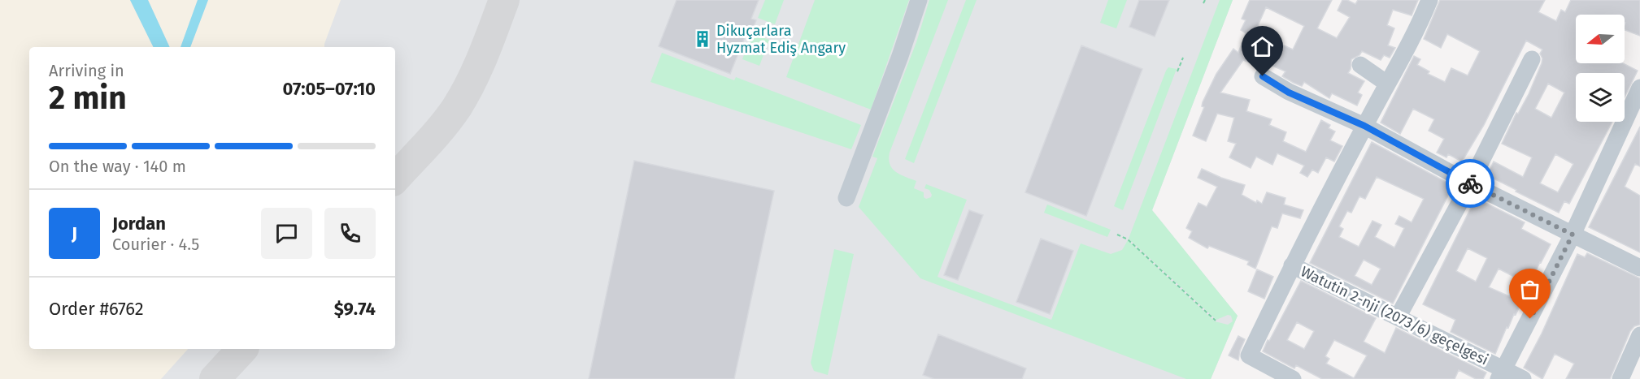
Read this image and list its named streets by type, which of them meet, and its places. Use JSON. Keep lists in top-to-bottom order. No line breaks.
{"streets":{"street":["Watutin 2-nji (2073/6) geçelgesi"]},"places":{"building":["Dikuçarlara Hyzmat Ediş Angary"]},"north":"left","page":{"heading":["2 min","Arriving in","07:05–07:10"],"panel":["Jordan","Courier · 4.5","Order #6762","$9.74"],"bar":"On the way · 140 m","round":"J"}}
